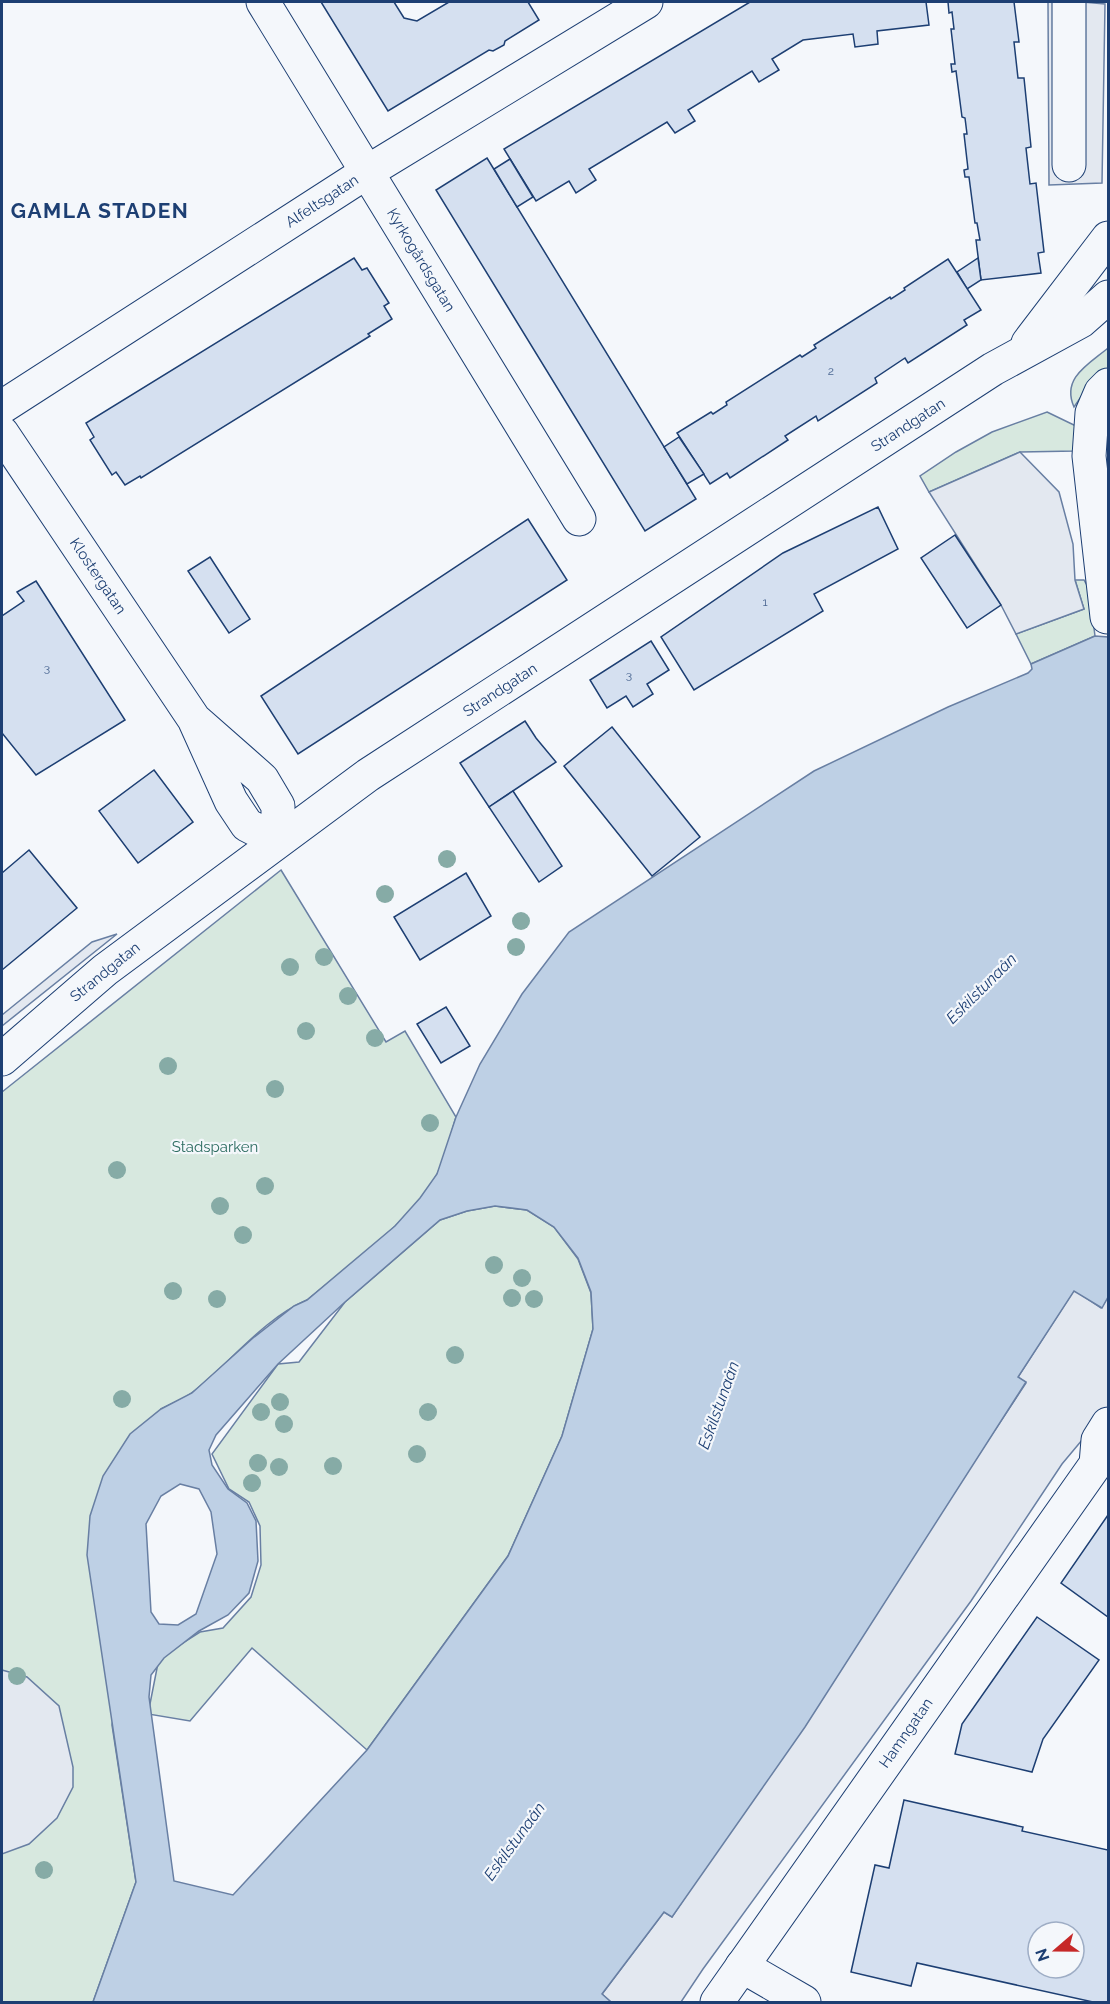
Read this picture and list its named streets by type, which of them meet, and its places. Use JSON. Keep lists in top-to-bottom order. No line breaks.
{"streets":{"street":["Alfeltsgatan","Kyrkogårdsgatan","Strandgatan","Klostergatan","Hamngatan"]},"crossings":[["Alfeltsgatan","Kyrkogårdsgatan"],["Strandgatan","Klostergatan"]],"districts":["GAMLA STADEN"],"water":["Eskilstunaån"],"parks":["Stadsparken"],"house_numbers":["2","1","3","3"],"north":"left"}
